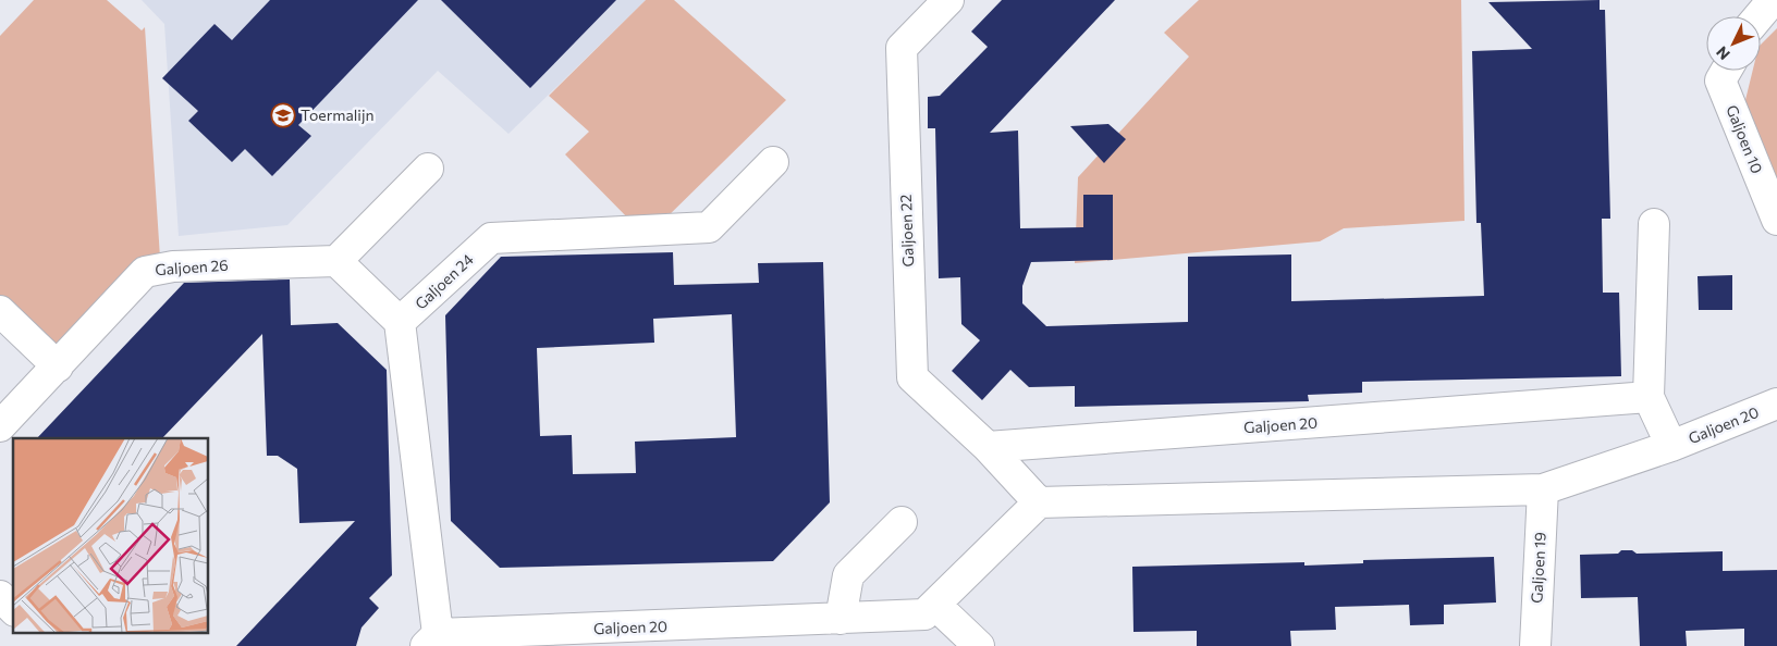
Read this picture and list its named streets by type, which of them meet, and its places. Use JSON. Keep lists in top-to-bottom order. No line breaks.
{"streets":{"street":["Galjoen 10","Galjoen 22","Galjoen 26","Galjoen 24","Galjoen 20","Galjoen 19"]},"crossings":[["Galjoen 22","Galjoen 20"],["Galjoen 20","Galjoen 19"]],"places":{"school or university":["Toermalijn"]},"north":"bottom left"}
